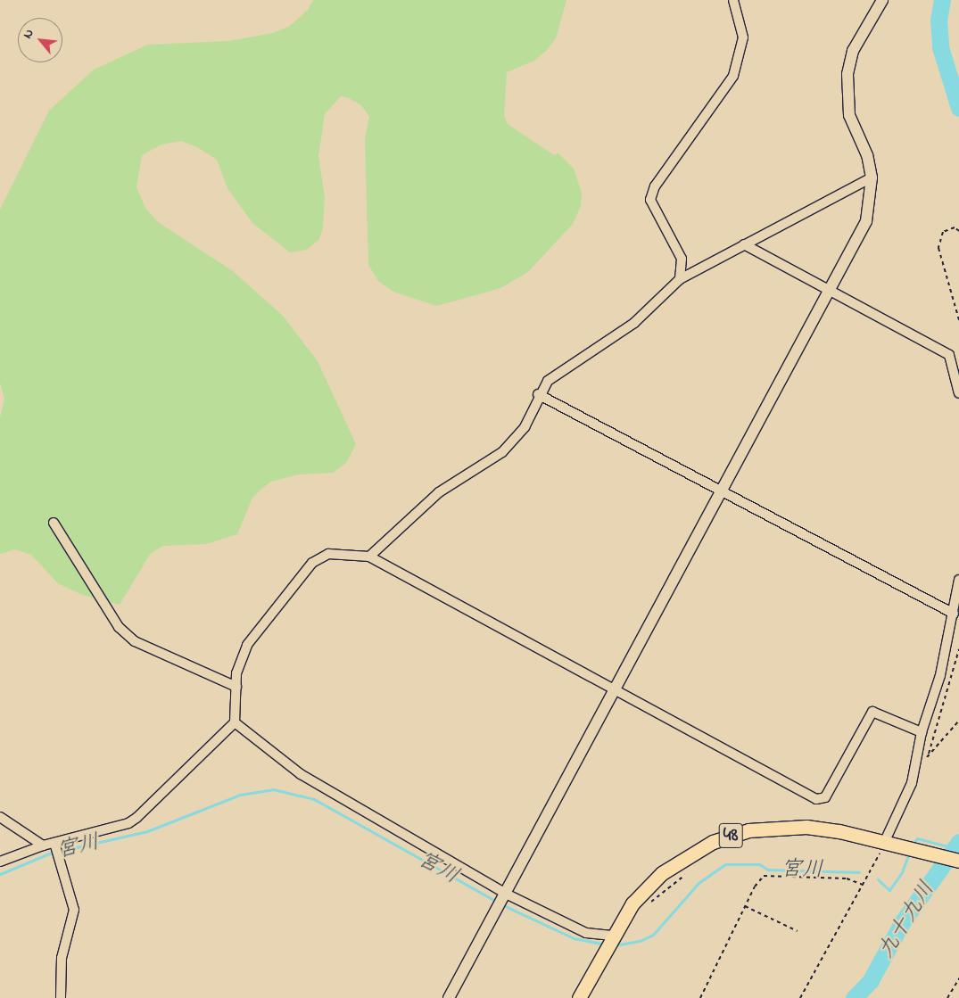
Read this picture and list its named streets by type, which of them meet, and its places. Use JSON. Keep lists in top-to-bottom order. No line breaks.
{"streets":{"main road":["48"]},"water":["宮川","九十九川"],"north":"top left"}
